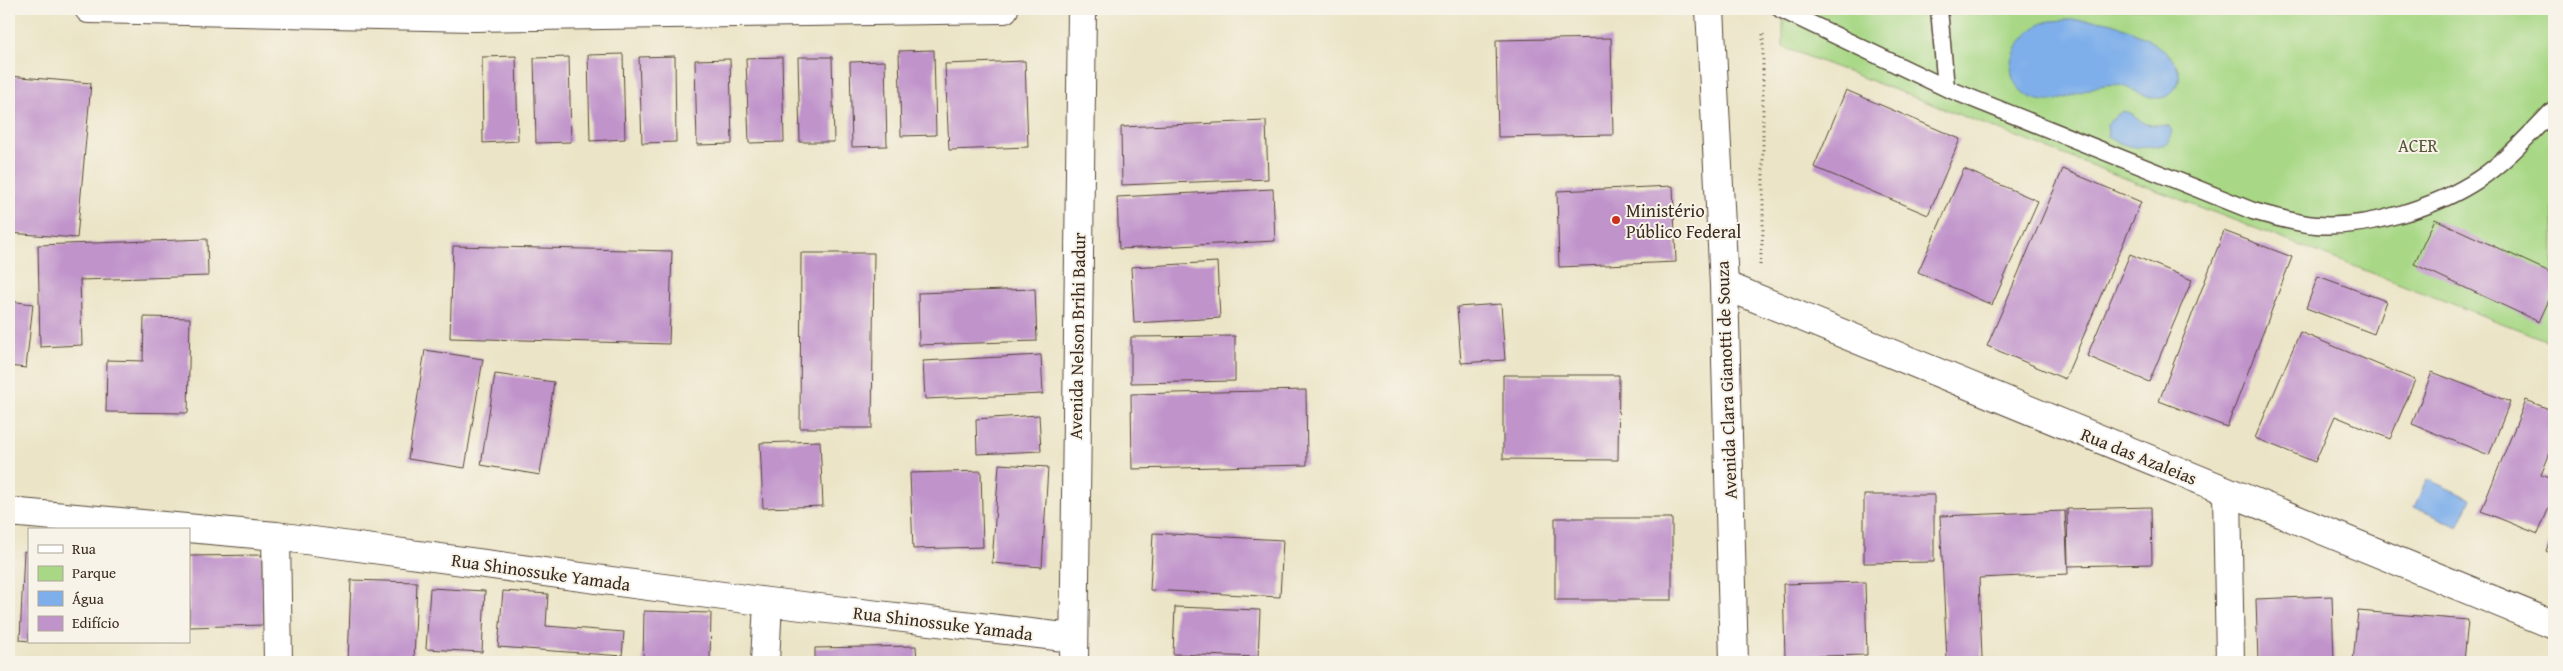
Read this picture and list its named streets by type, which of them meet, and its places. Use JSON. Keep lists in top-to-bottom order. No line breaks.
{"streets":{"street":["Avenida Nelson Brihi Badur","Avenida Clara Gianotti de Souza","Rua das Azaleias","Rua Shinossuke Yamada"]},"crossings":[["Avenida Nelson Brihi Badur","Rua Shinossuke Yamada"],["Avenida Clara Gianotti de Souza","Rua das Azaleias"]],"parks":["ACER"],"places":["Ministério Público Federal"],"legend":["Rua","Parque","Água","Edifício"]}
